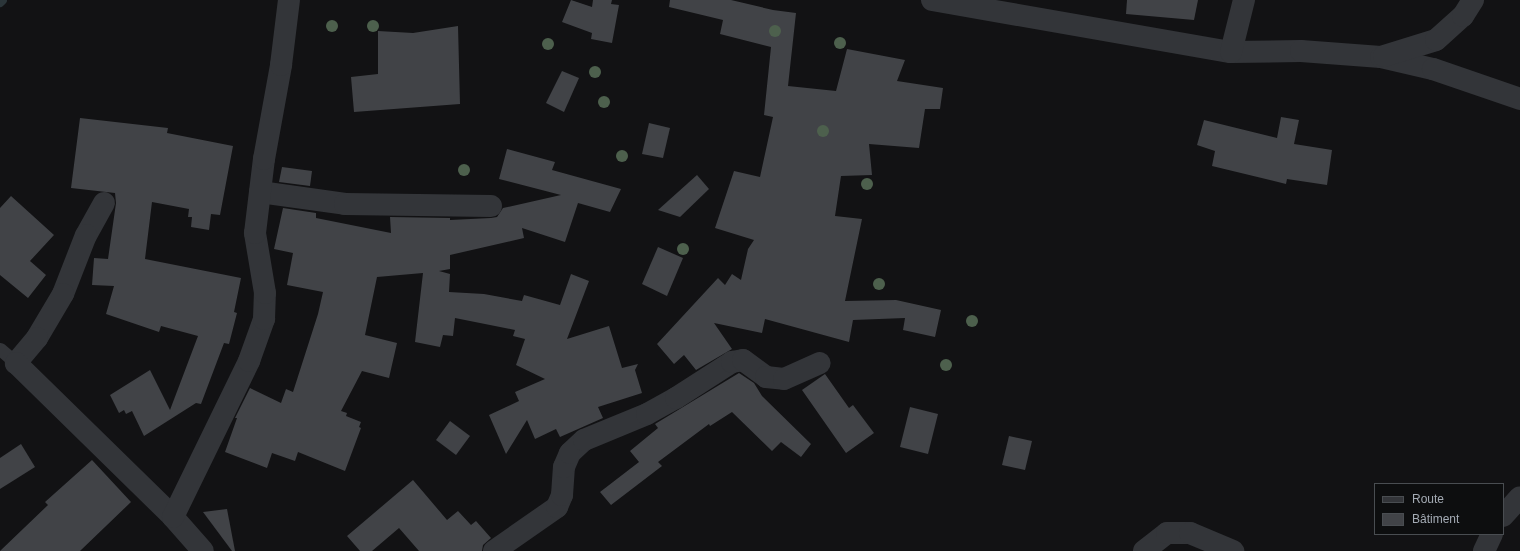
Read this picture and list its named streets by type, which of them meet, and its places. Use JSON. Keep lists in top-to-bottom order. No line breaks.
{"legend":["Route","Bâtiment"]}
